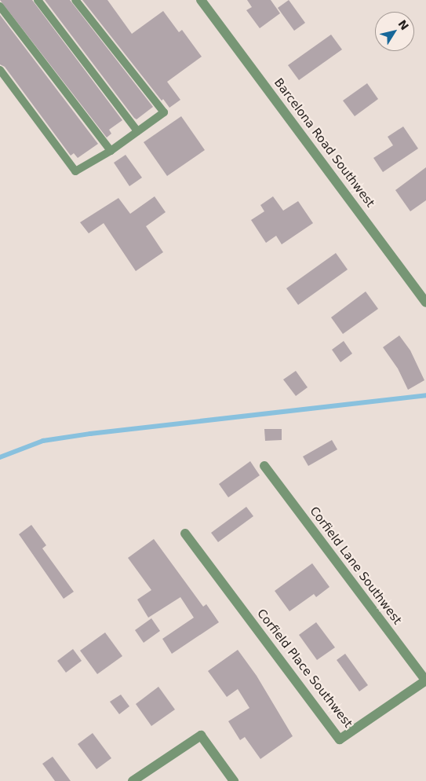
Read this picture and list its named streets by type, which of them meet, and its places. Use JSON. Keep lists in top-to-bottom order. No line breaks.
{"streets":{"street":["Barcelona Road Southwest","Corfield Lane Southwest","Corfield Place Southwest"]},"crossings":[["Corfield Lane Southwest","Corfield Place Southwest"]],"north":"top right"}
